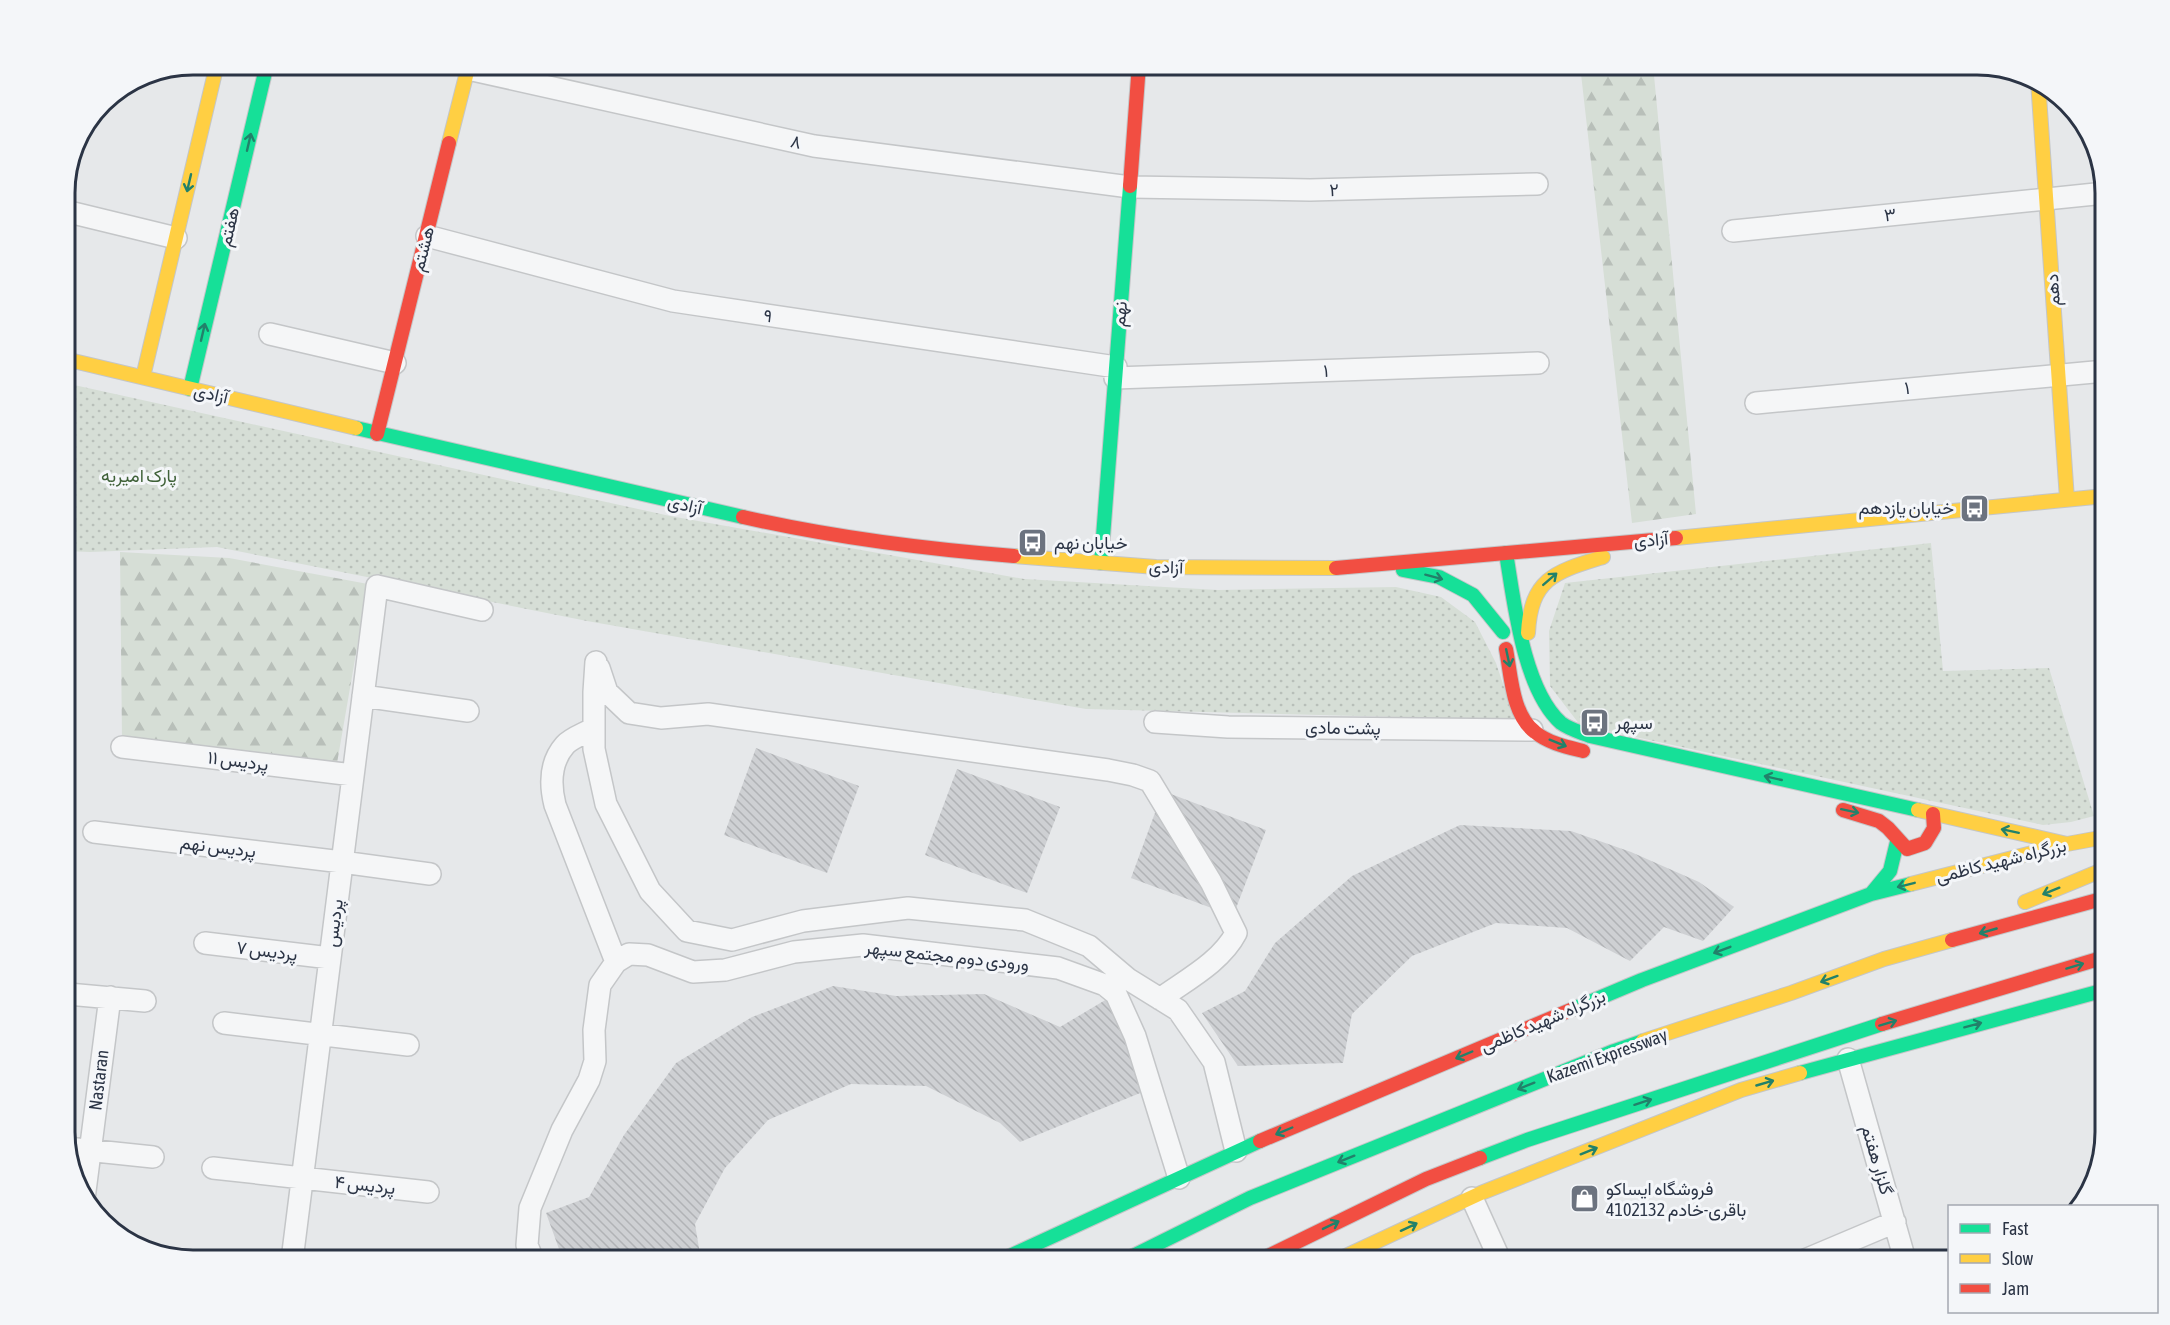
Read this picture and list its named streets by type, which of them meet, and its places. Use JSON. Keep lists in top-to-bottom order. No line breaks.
{"streets":{"main road":["هفتم","هشتم","دهم","نهم","آزادی","بزرگراه شهید کاظمی","Kazemi Expressway"],"street":["۸","۲","۳","۹","۱","پشت مادی","پردیس ۱۱","پردیس نهم","پردیس","پردیس ۷","ورودی دوم مجتمع سپهر","Nastaran","گلزار هفتم","پردیس ۴"]},"crossings":[["۸","۲"],["۸","نهم"],["۲","نهم"],["۳","دهم"],["هفتم","آزادی"],["هشتم","۹"],["هشتم","آزادی"],["دهم","۱"],["دهم","آزادی"],["نهم","۹"],["نهم","۱"],["نهم","آزادی"],["۹","۱"],["پردیس ۱۱","پردیس"],["پردیس نهم","پردیس"],["بزرگراه شهید کاظمی","ورودی دوم مجتمع سپهر"],["پردیس","پردیس ۷"],["پردیس","پردیس ۴"]],"parks":["پارک امیریه"],"places":{"bus stop":["خیابان یازدهم","خیابان نهم","سپهر"],"shop":["فروشگاه ایساکو باقری-خادم 4102132"]},"legend":["Fast","Slow","Jam"]}
